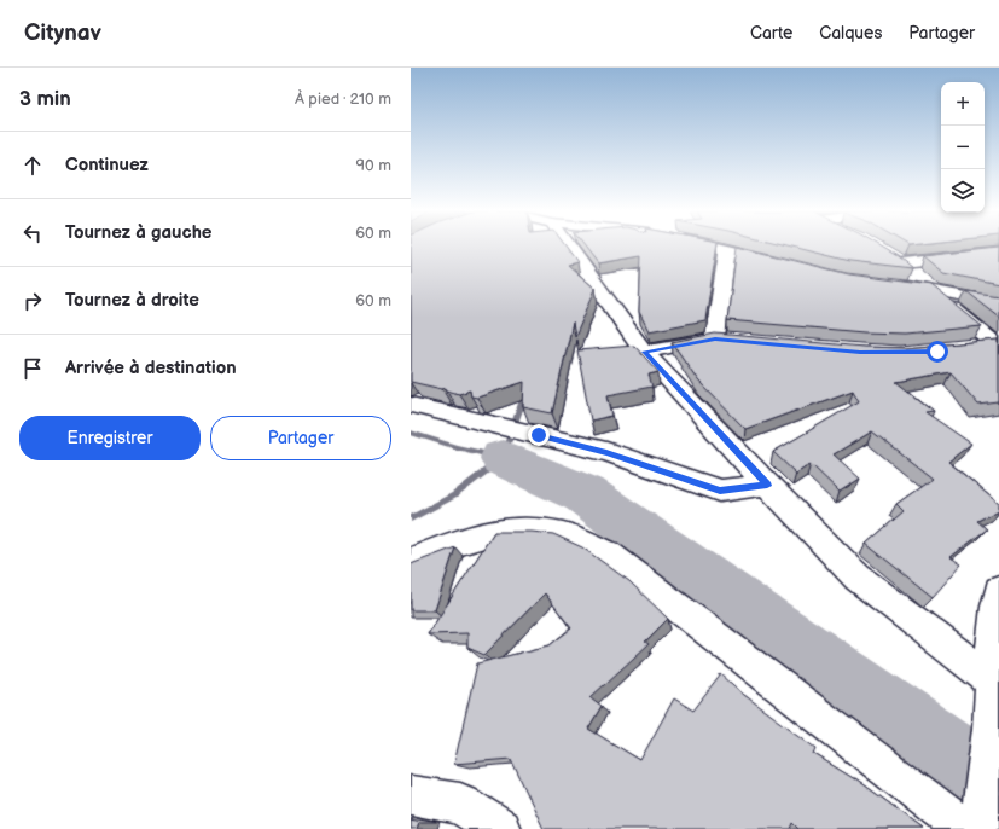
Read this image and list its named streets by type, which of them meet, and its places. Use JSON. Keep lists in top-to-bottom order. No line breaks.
{"page":{"header":"Citynav","nav":["Carte","Calques","Partager"],"heading":["3 min","À pied · 210 m"],"map_buttons":["+","−"],"list":[["Continuez","90 m"],["Tournez à gauche","60 m"],["Tournez à droite","60 m"],"Arrivée à destination"],"buttons":["Enregistrer","Partager"]}}
